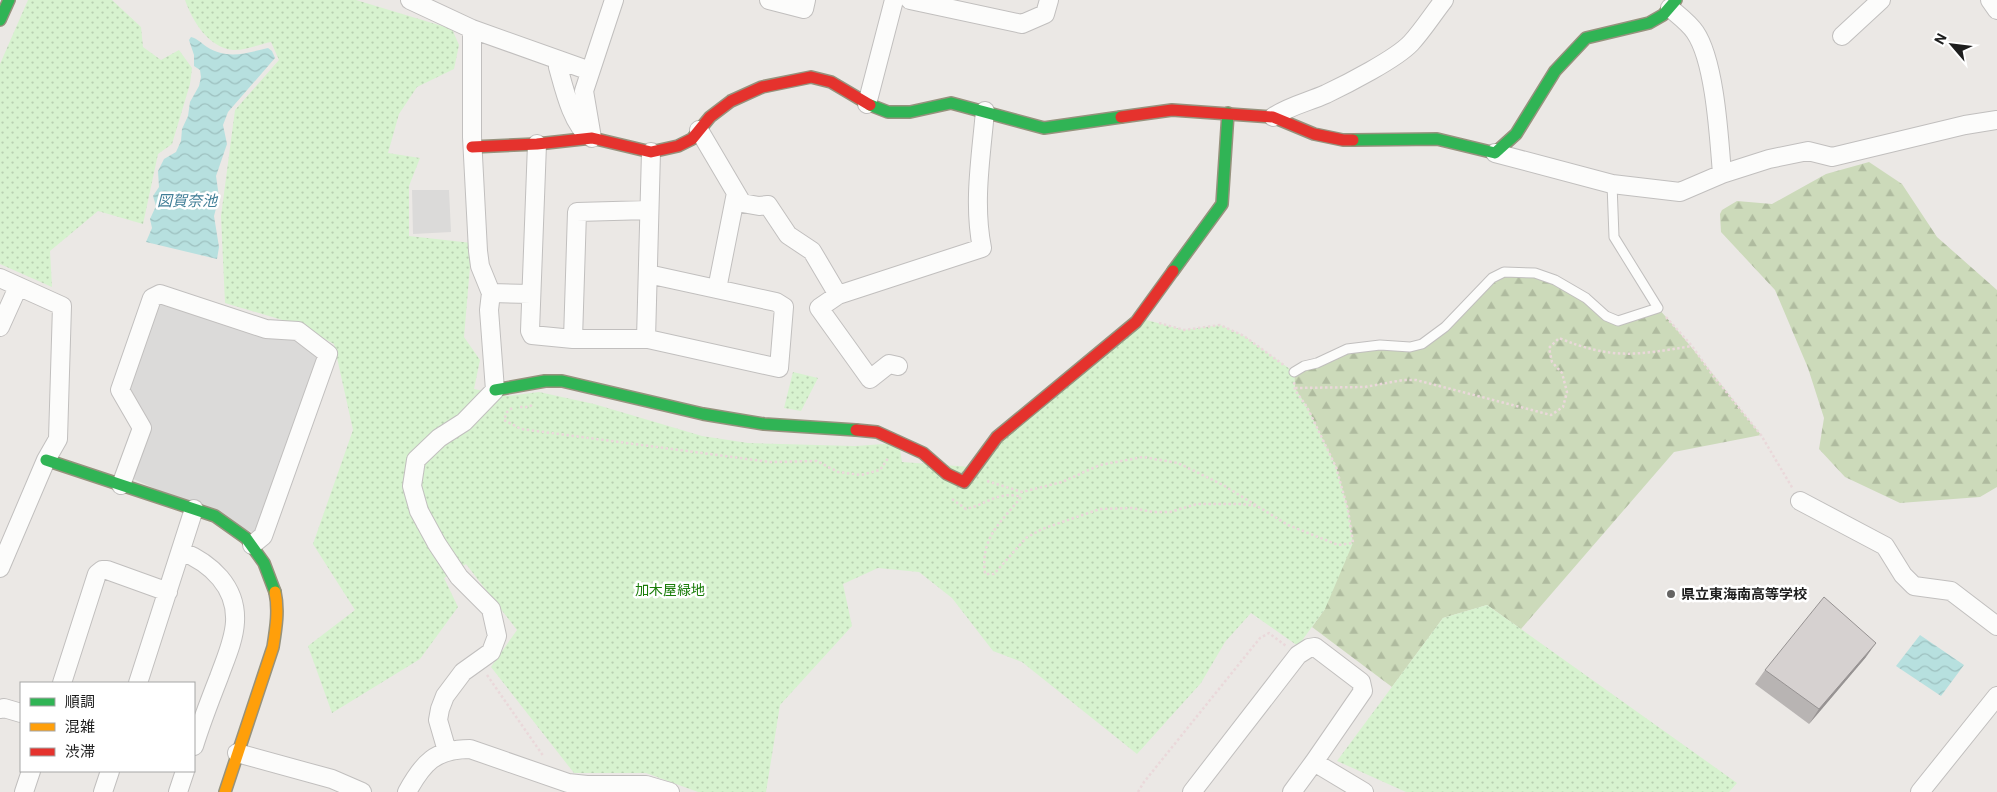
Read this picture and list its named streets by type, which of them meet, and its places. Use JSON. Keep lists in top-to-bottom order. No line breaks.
{"water":["図賀奈池"],"parks":["加木屋緑地"],"places":["県立東海南高等学校"],"legend":["順調","混雑","渋滞"],"north":"top left"}
